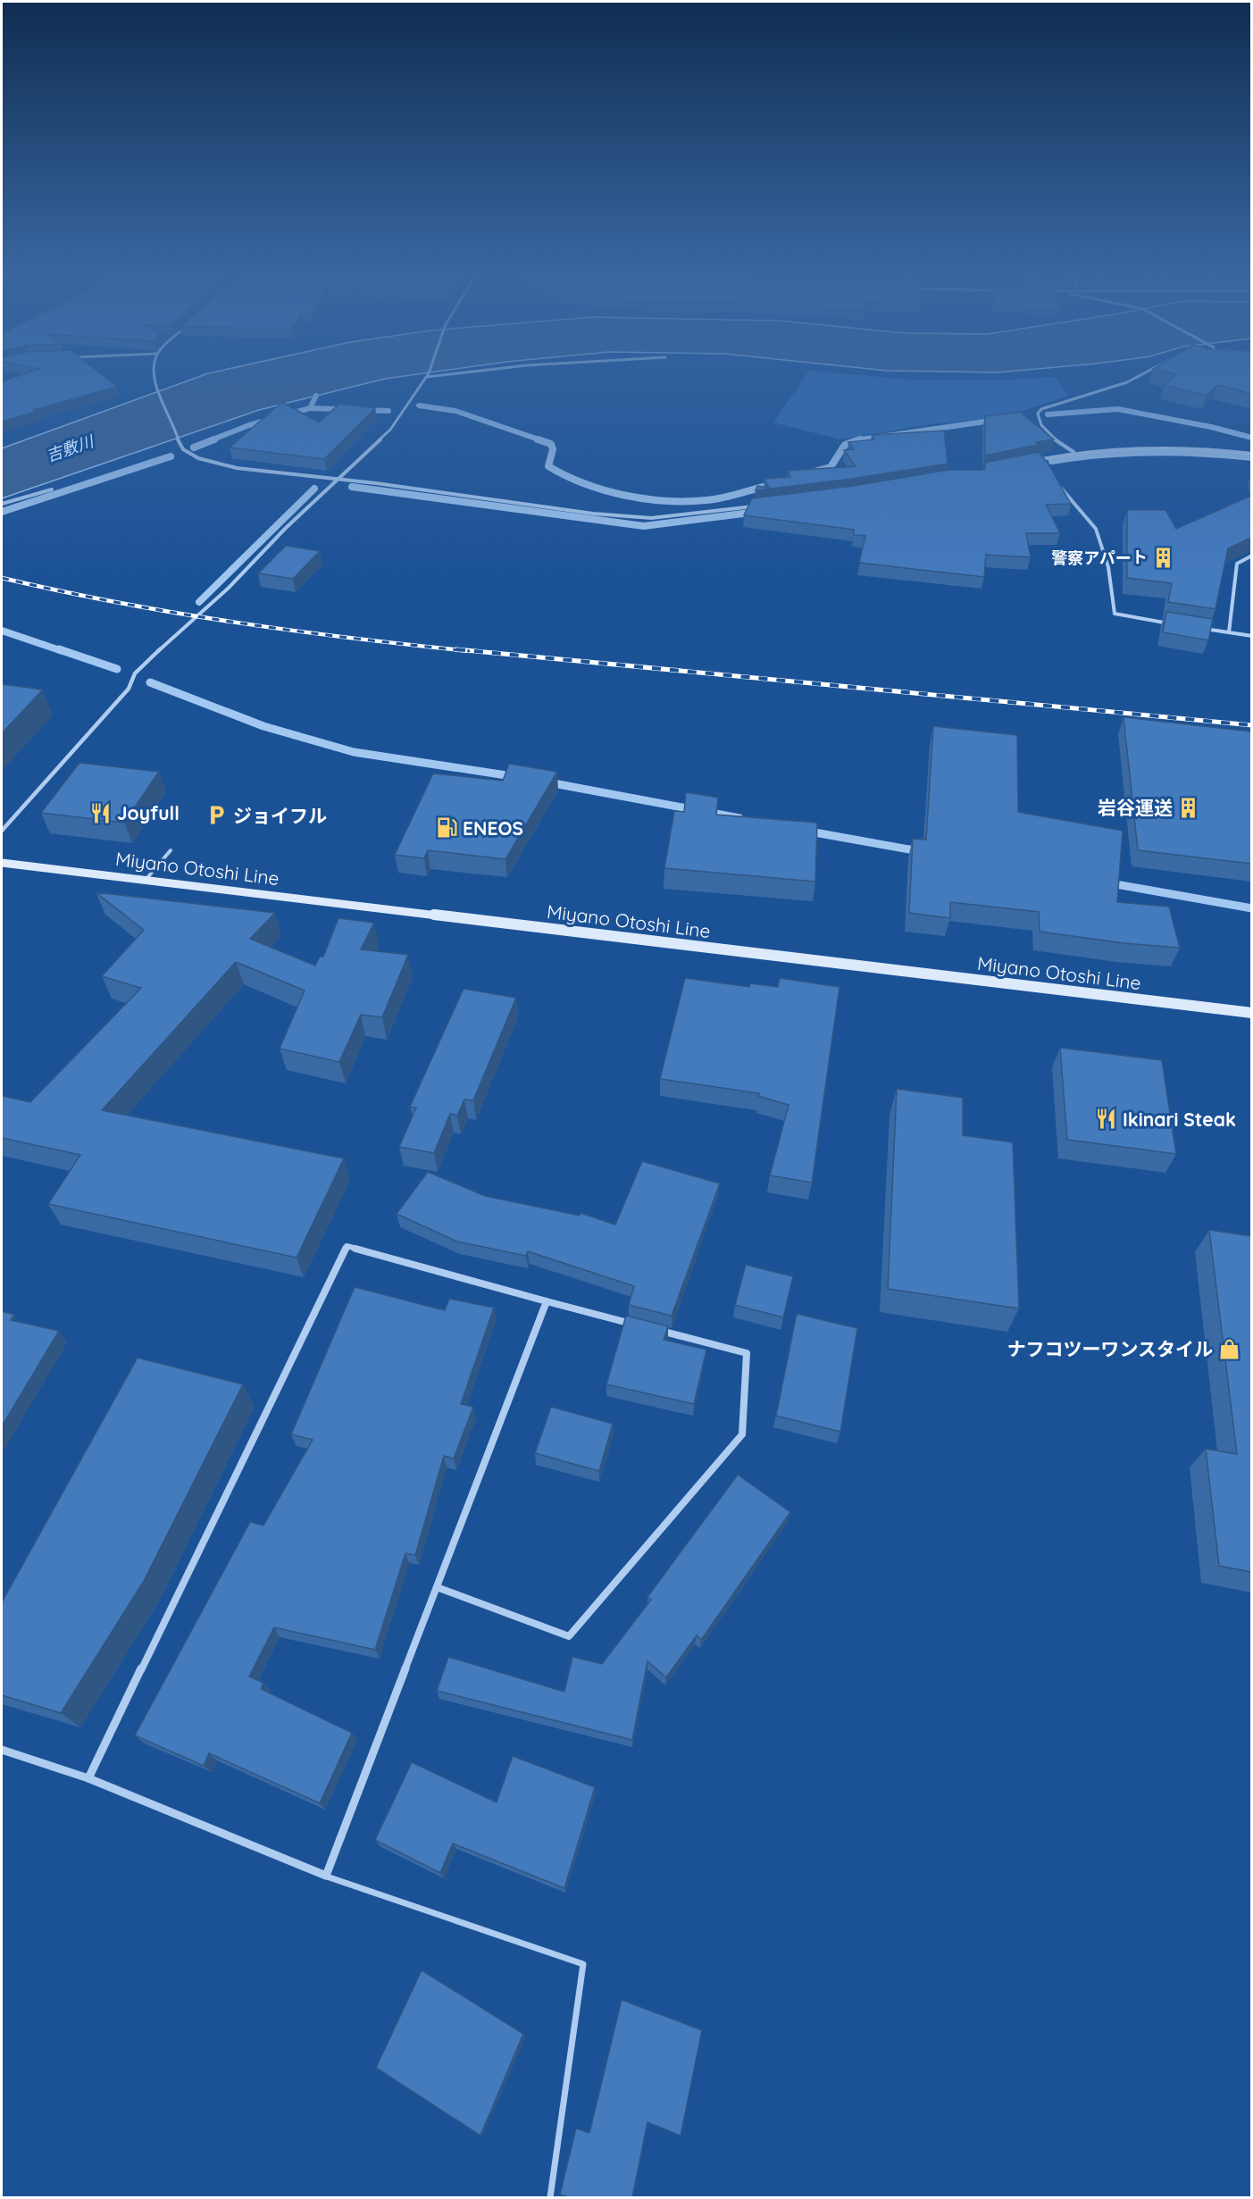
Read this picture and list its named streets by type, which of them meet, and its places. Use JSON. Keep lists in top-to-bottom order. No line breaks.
{"streets":{"main road":["Miyano Otoshi Line"]},"water":["吉敷川"],"places":{"building":["警察アパート","岩谷運送"],"restaurant":["Joyfull","Ikinari Steak"],"parking":["ジョイフル"],"fuel station":["ENEOS"],"shop":["ナフコツーワンスタイル"]}}
